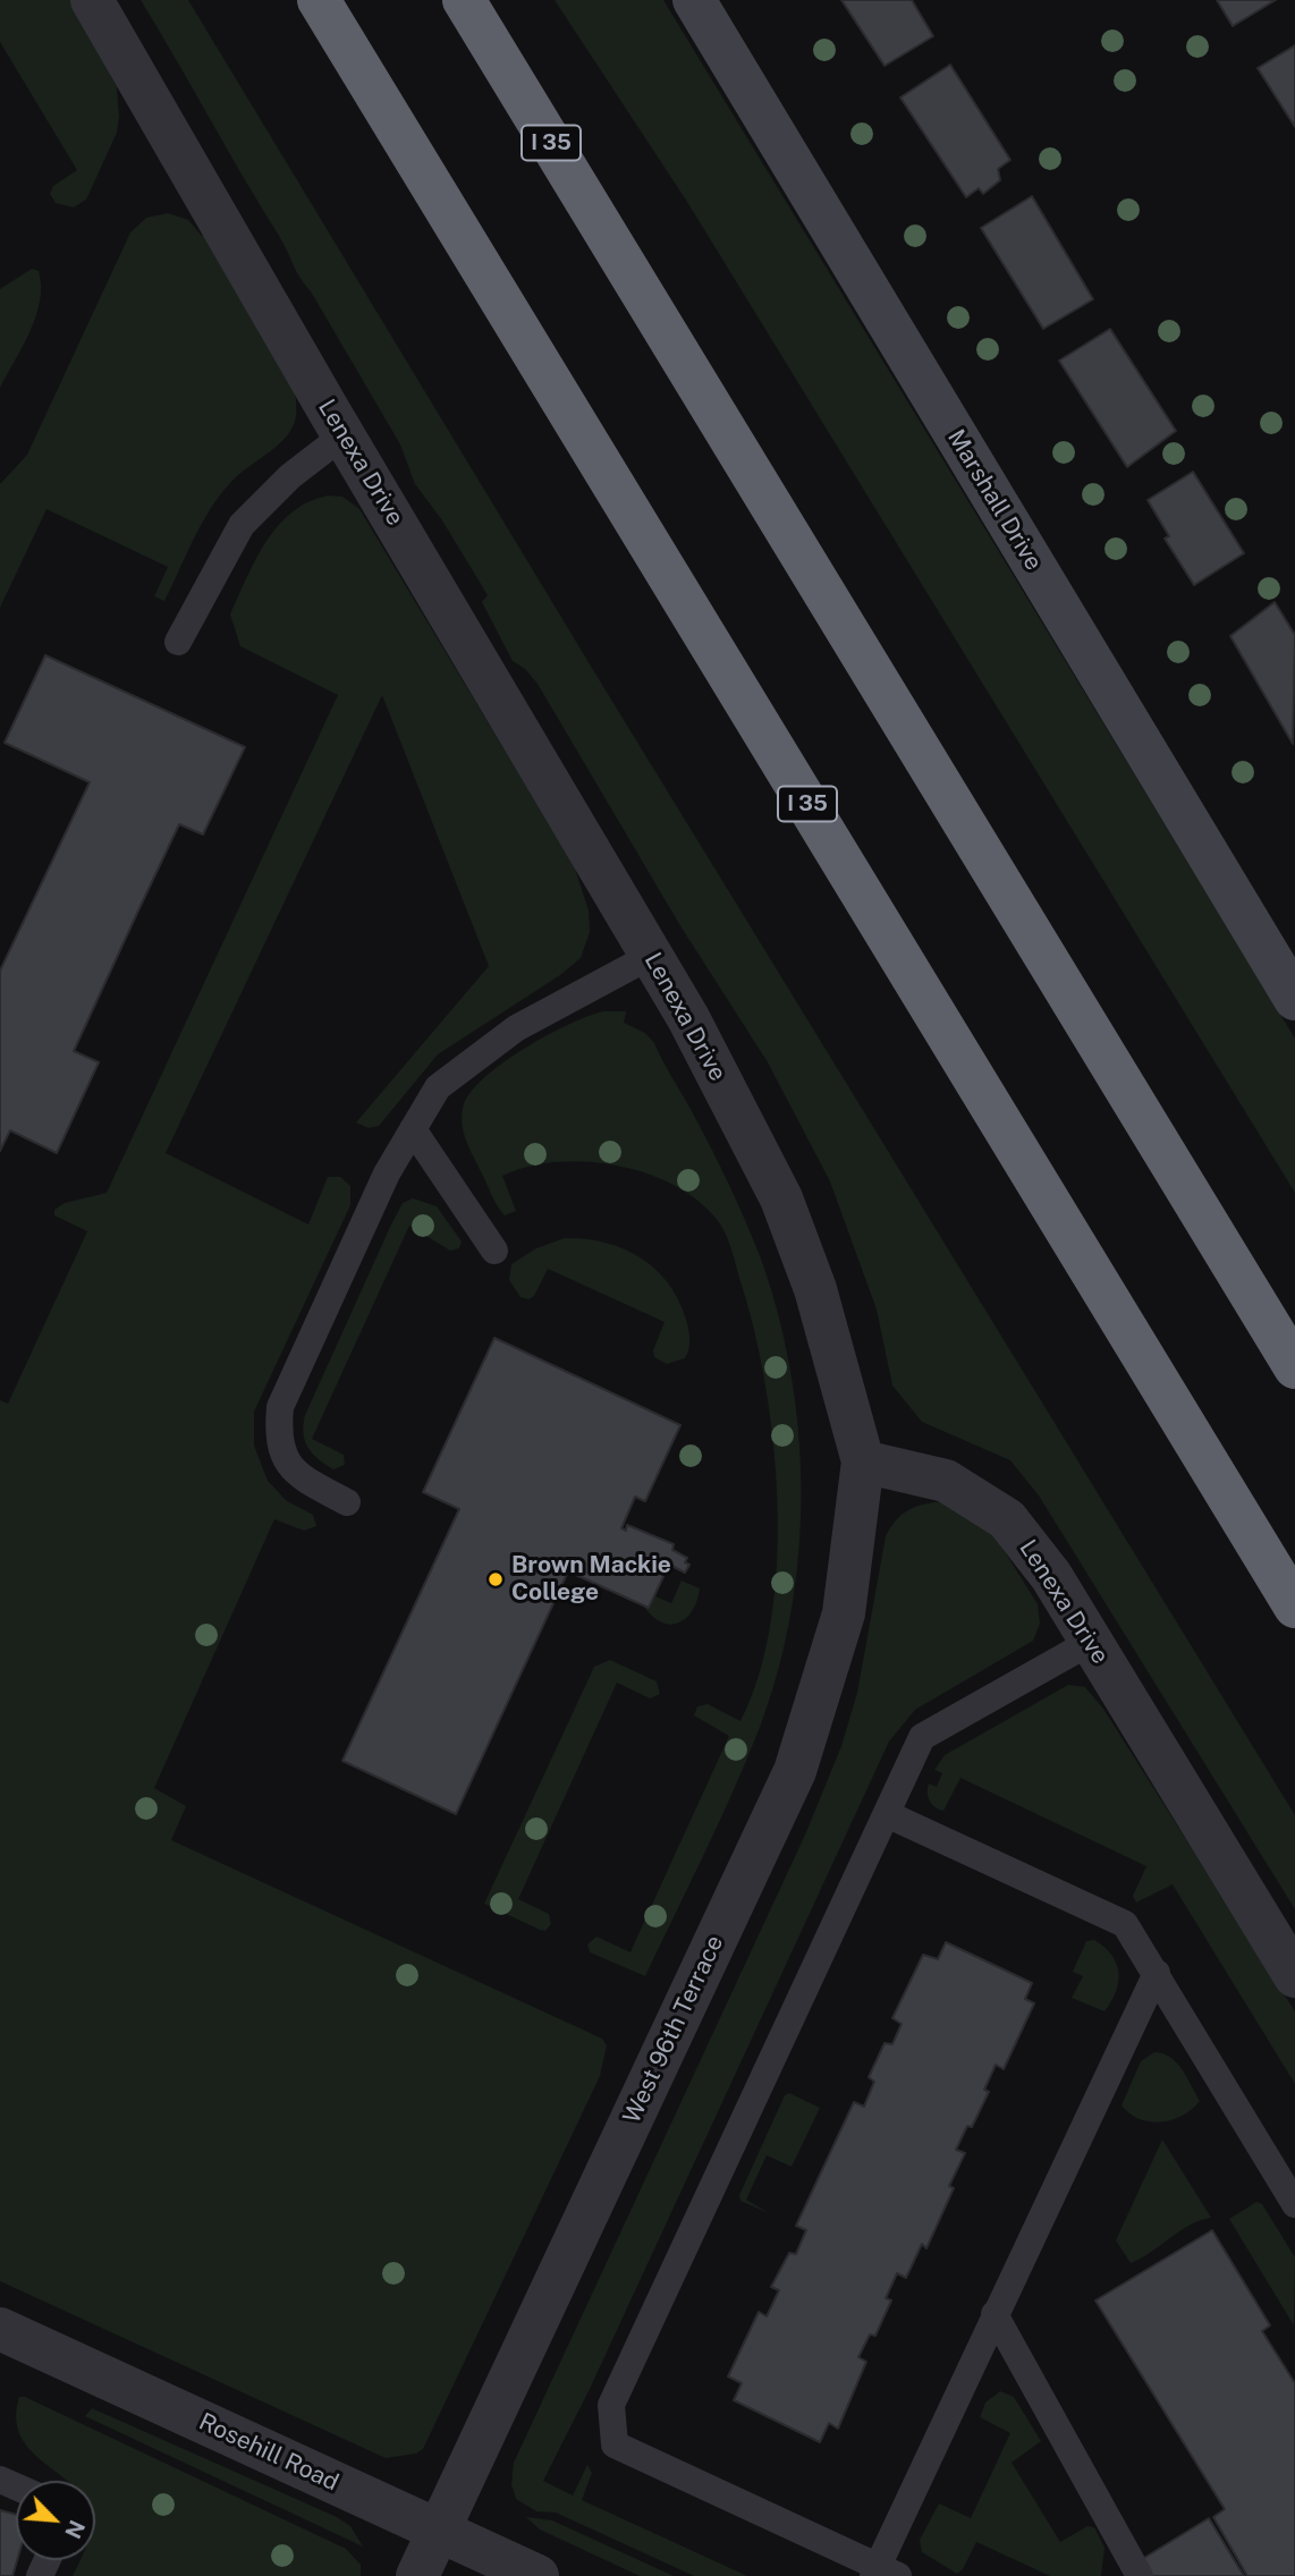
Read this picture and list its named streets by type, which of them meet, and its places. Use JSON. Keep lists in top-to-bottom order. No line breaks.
{"streets":{"highway":["I 35"],"street":["Lenexa Drive","Marshall Drive","West 96th Terrace","Rosehill Road"]},"crossings":[["Lenexa Drive","West 96th Terrace"],["West 96th Terrace","Rosehill Road"]],"places":["Brown Mackie College"],"north":"bottom right"}
